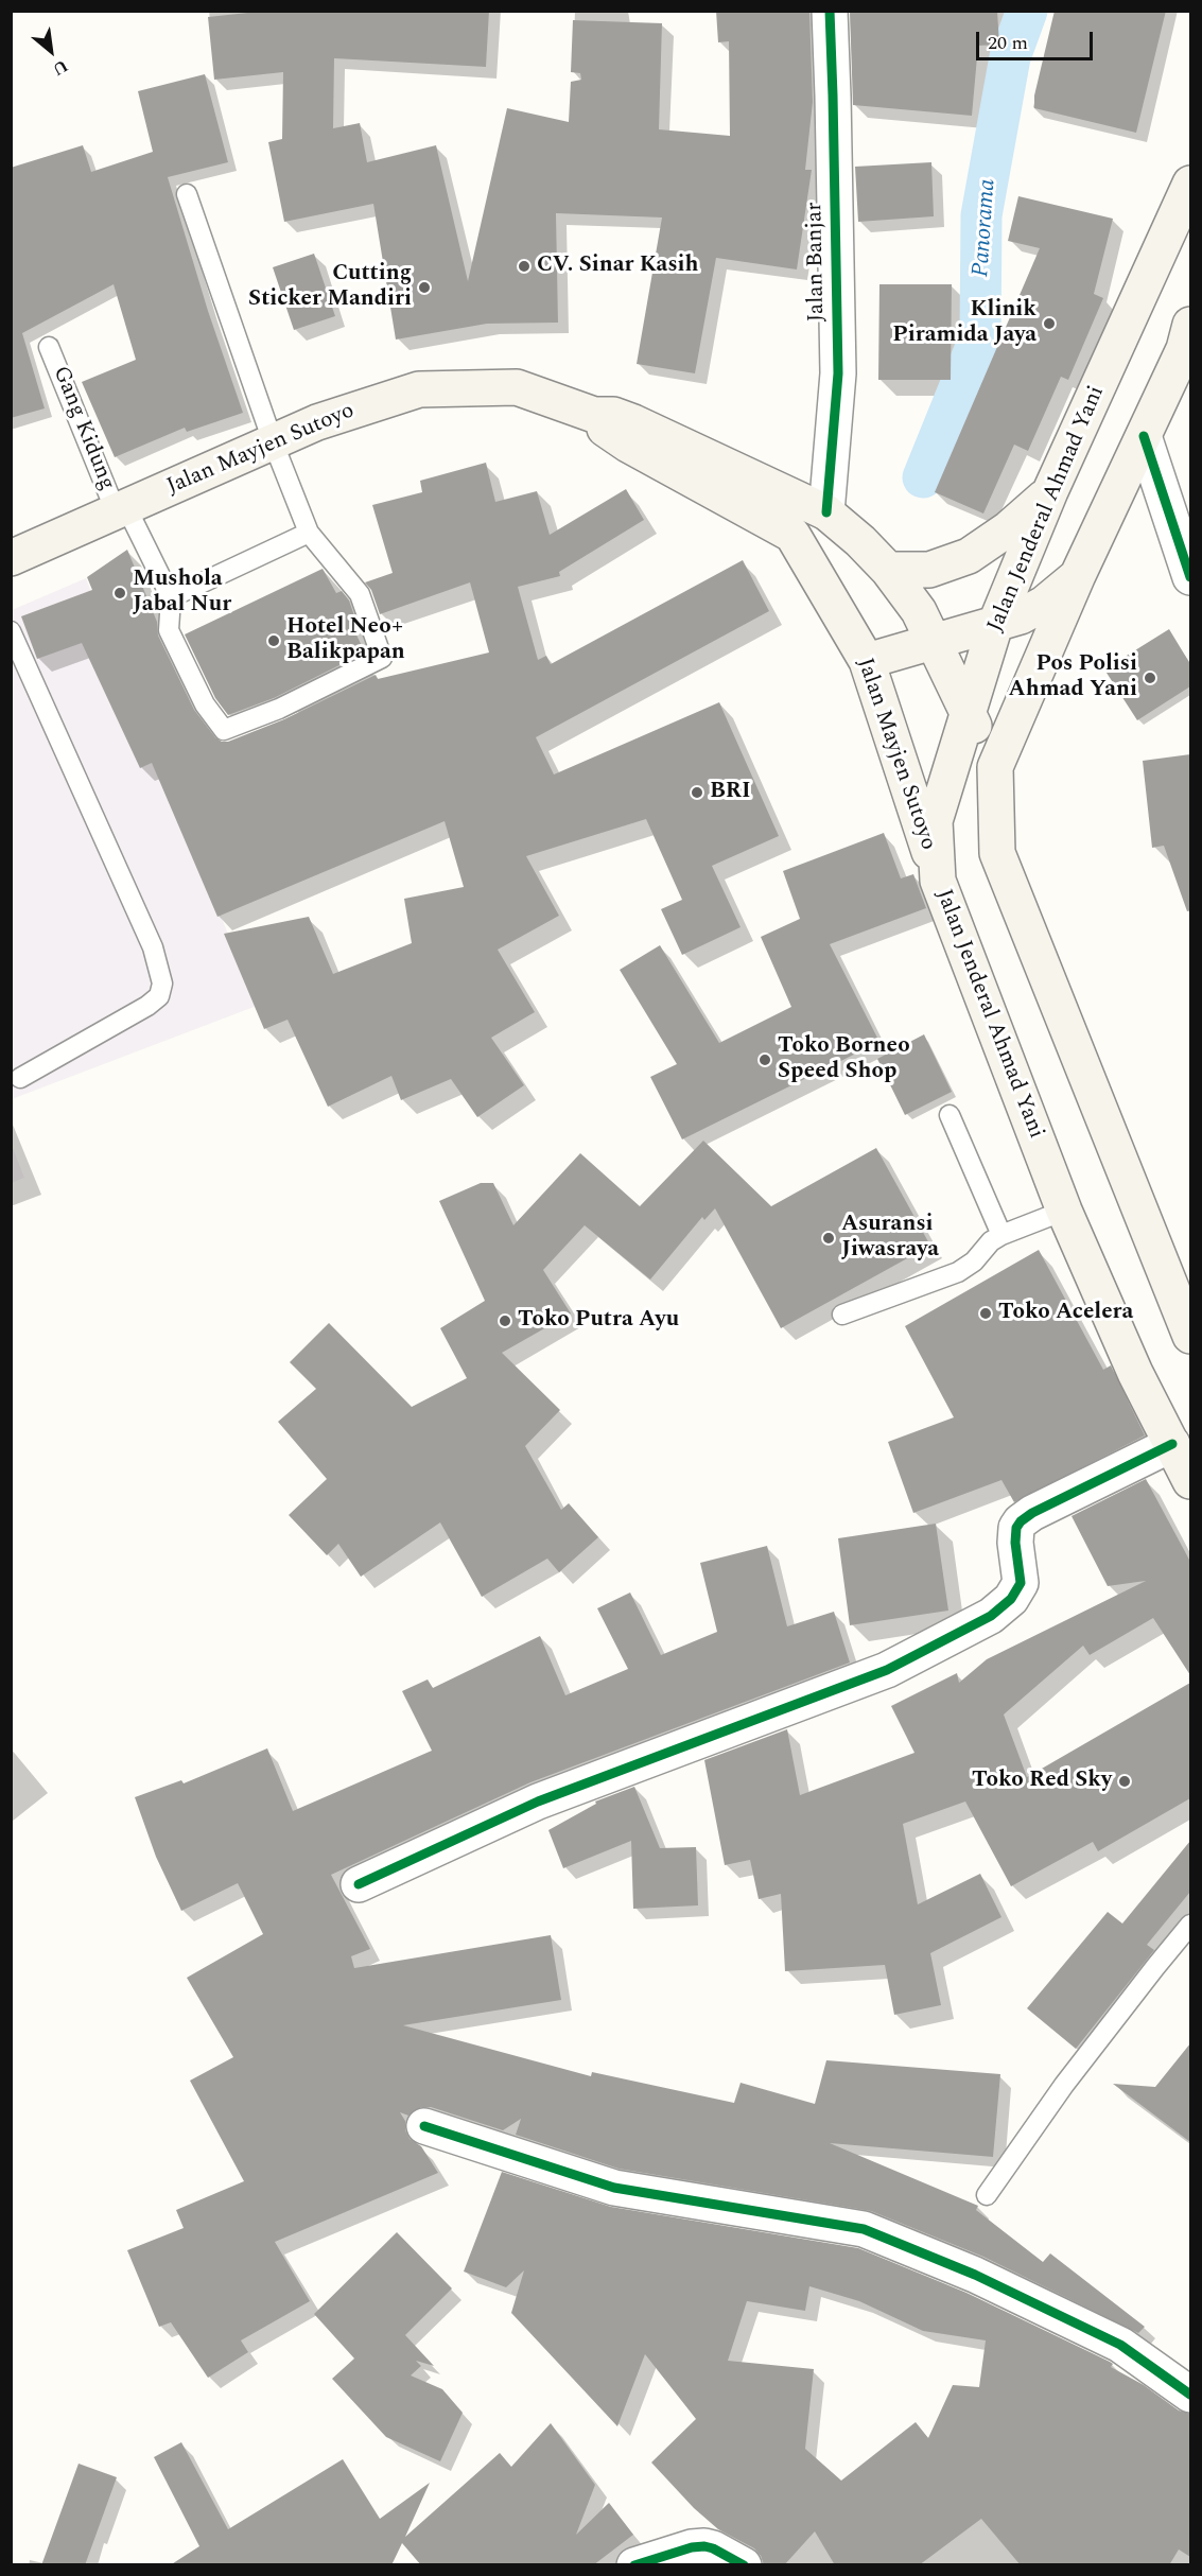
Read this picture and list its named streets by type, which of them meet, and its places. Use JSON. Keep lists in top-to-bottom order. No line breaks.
{"streets":{"main road":["Jalan Mayjen Sutoyo","Jalan Jenderal Ahmad Yani"],"street":["Jalan Banjar"],"lane":["Gang Kidung"]},"crossings":[["Jalan Banjar","Jalan Mayjen Sutoyo"],["Gang Kidung","Jalan Mayjen Sutoyo"],["Jalan Mayjen Sutoyo","Jalan Jenderal Ahmad Yani"]],"water":["Panorama"],"places":["CV. Sinar Kasih","Cutting Sticker Mandiri","Klinik Piramida Jaya","Mushola Jabal Nur","Hotel Neo+ Balikpapan","Pos Polisi Ahmad Yani","BRI","Toko Borneo Speed Shop","Asuransi Jiwasraya","Toko Acelera","Toko Putra Ayu","Toko Red Sky"],"scale_bar":"20 m","north":"bottom right"}
